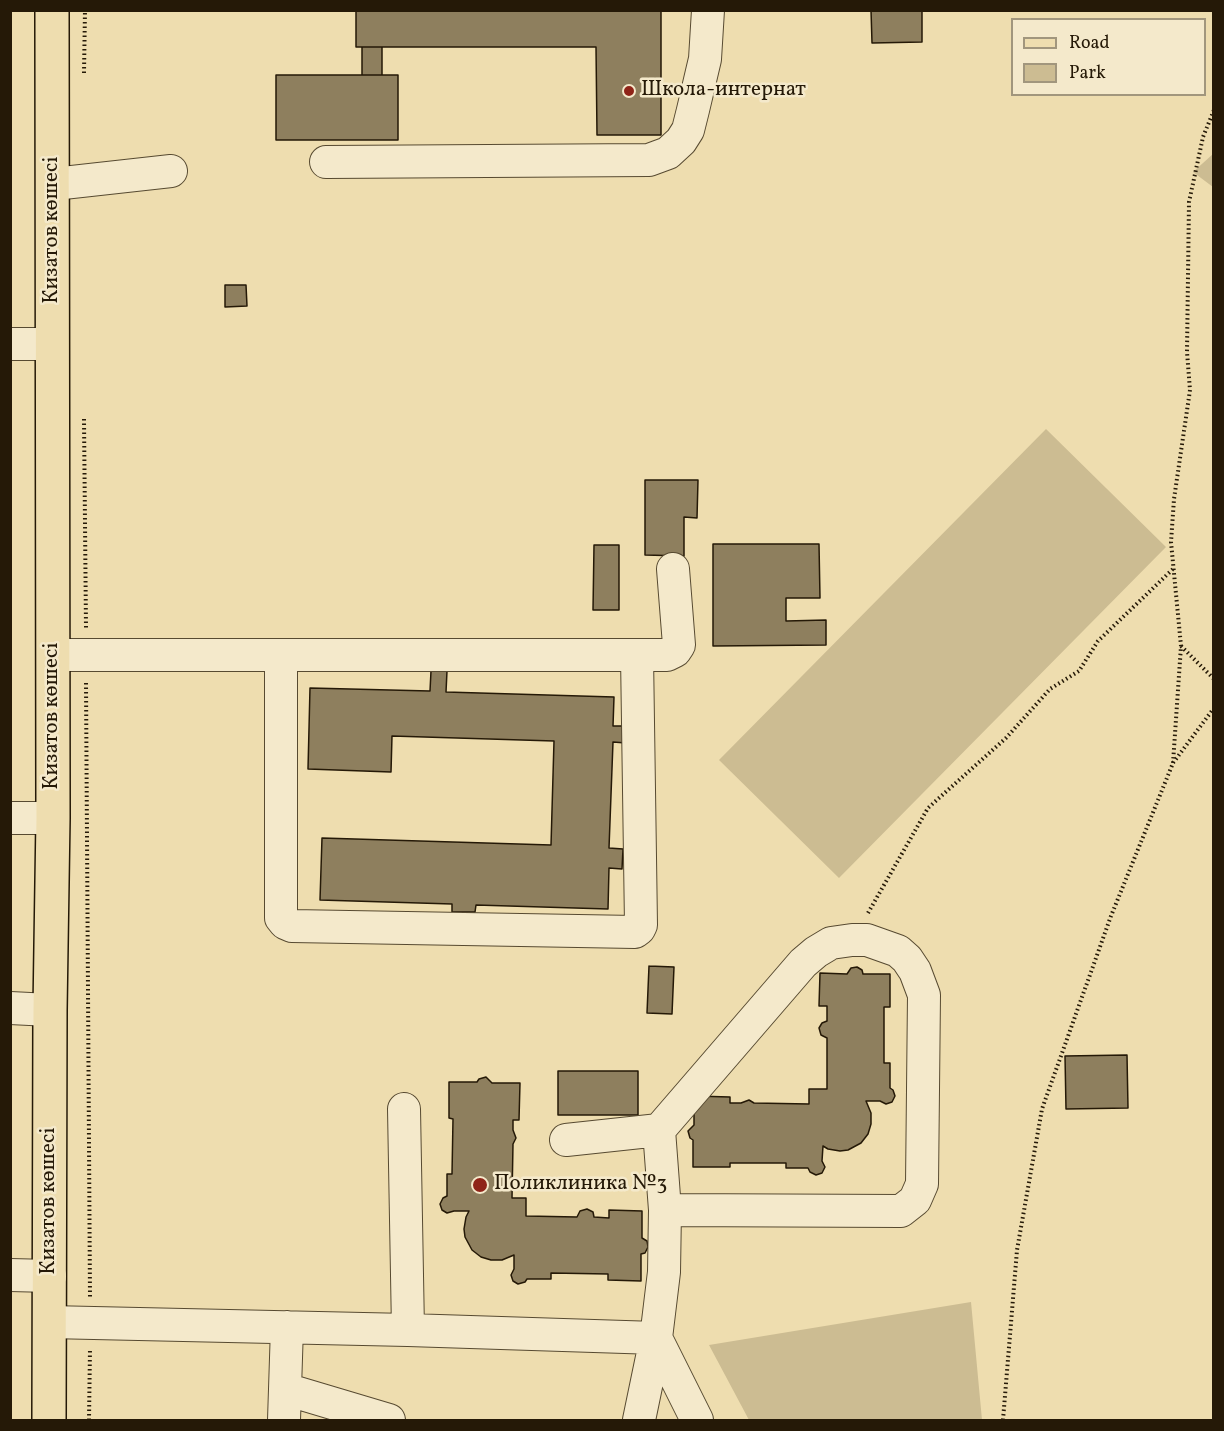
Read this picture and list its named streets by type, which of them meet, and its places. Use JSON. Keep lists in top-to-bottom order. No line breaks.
{"streets":{"main road":["Кизатов көшесі"]},"places":["Школа-интернат","Поликлиника №3"],"legend":["Road","Park"]}
